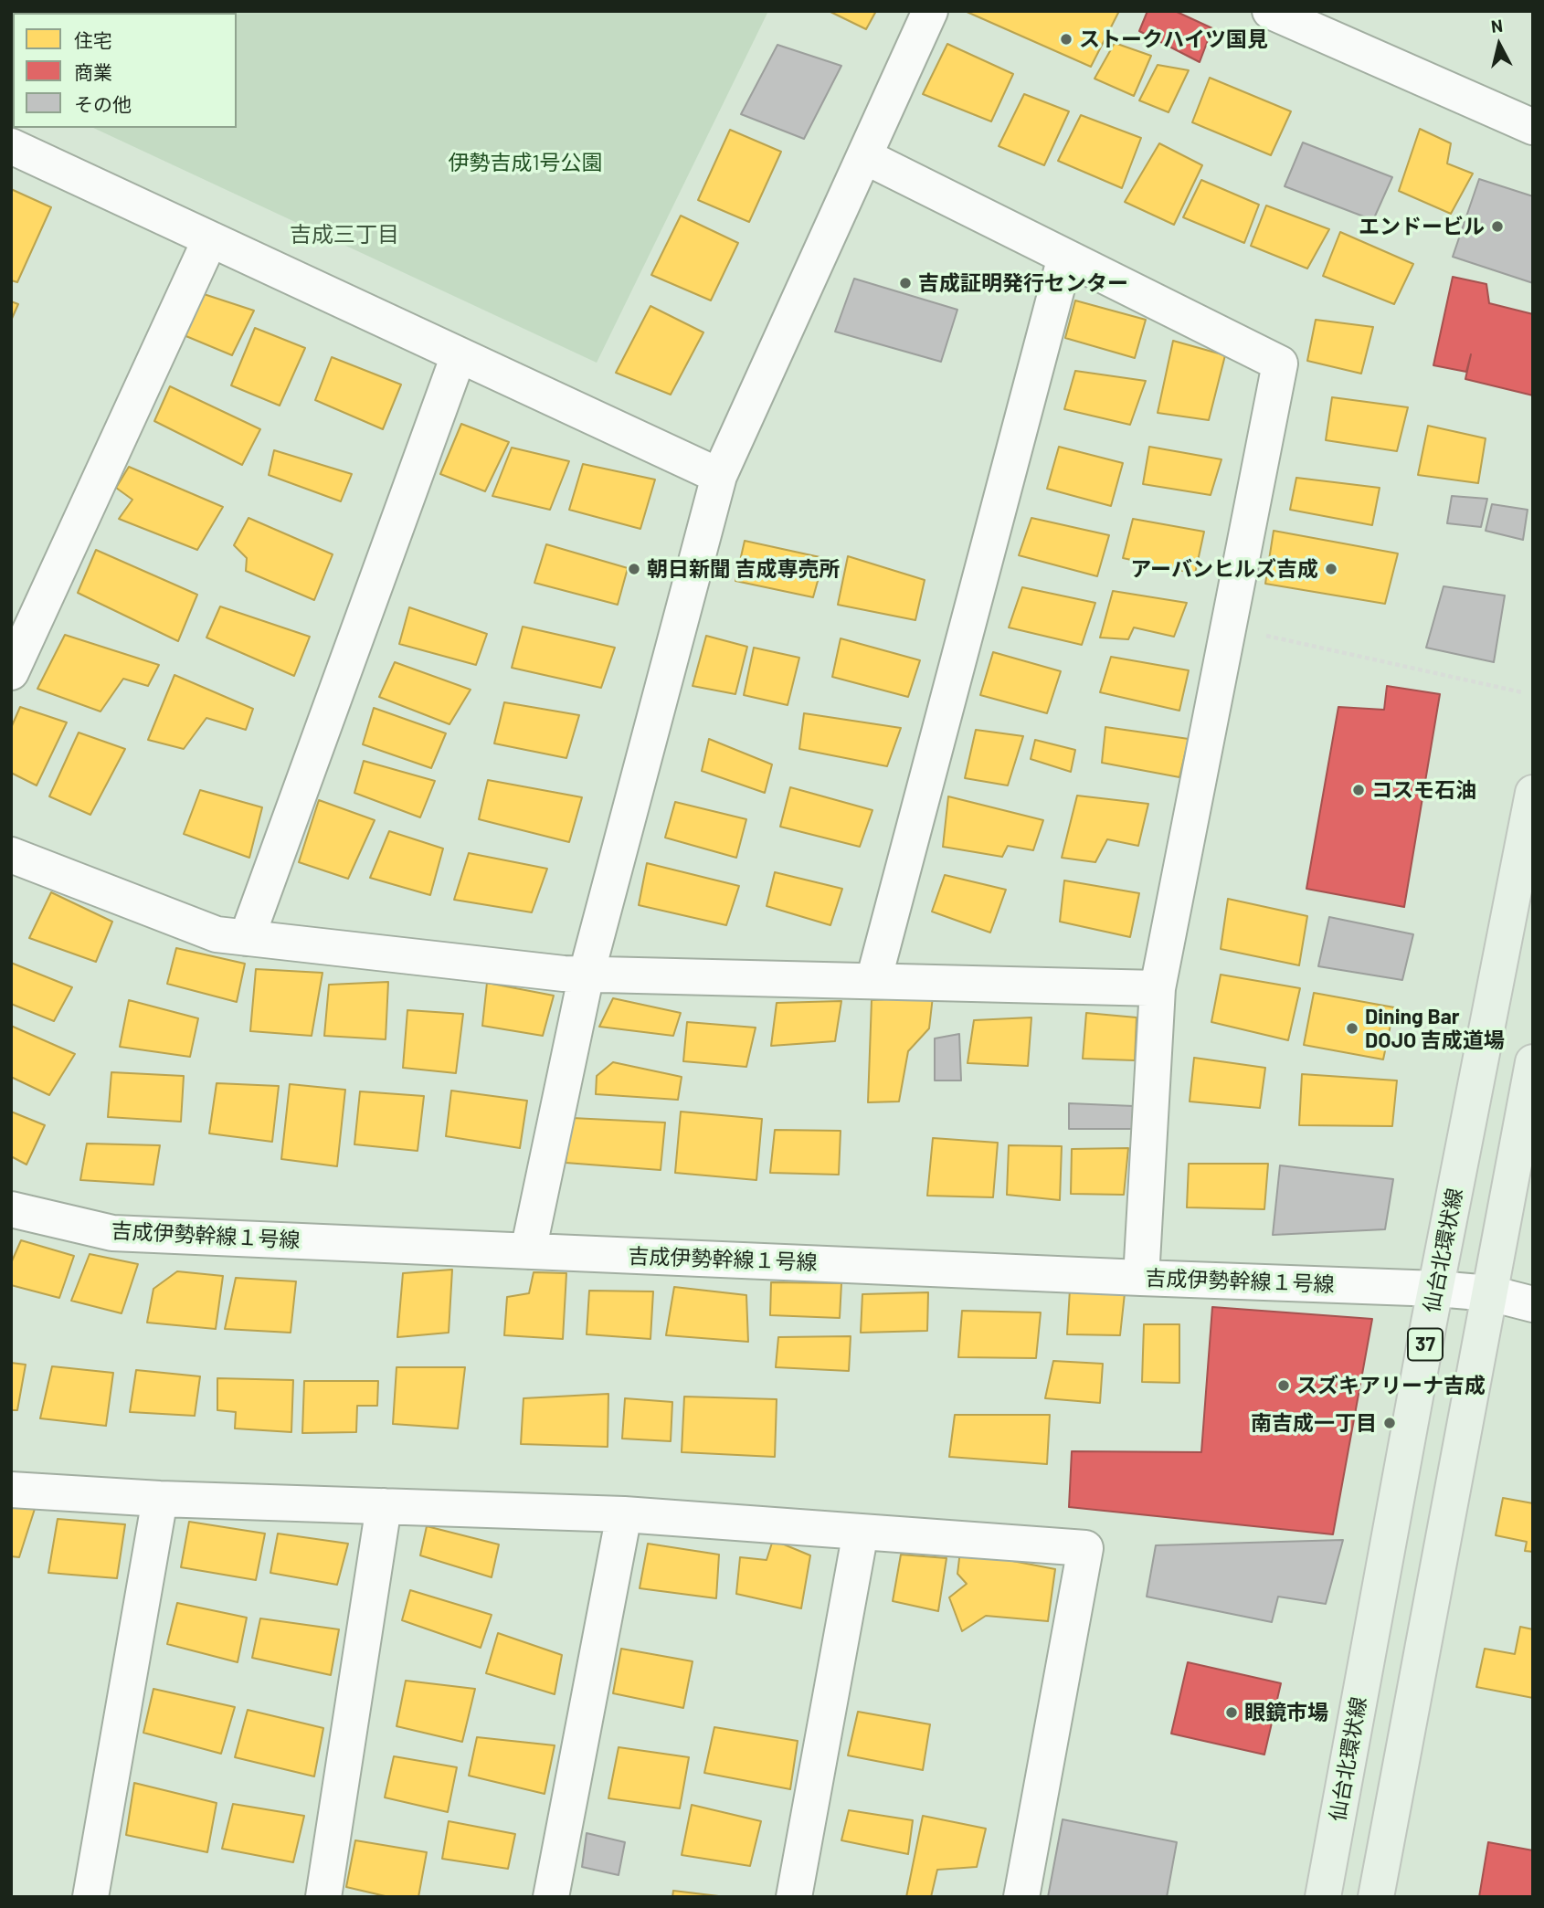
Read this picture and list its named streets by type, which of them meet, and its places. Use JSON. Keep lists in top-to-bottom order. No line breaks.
{"streets":{"main road":["仙台北環状線","37"],"street":["吉成伊勢幹線１号線"]},"crossings":[["吉成伊勢幹線１号線","仙台北環状線"]],"districts":["吉成三丁目"],"parks":["伊勢吉成1号公園"],"places":["ストークハイツ国見","エンドービル","吉成証明発行センター","朝日新聞 吉成専売所","アーバンヒルズ吉成","コスモ石油","Dining Bar DOJO 吉成道場","スズキアリーナ吉成","南吉成一丁目","眼鏡市場"],"legend":["住宅","商業","その他"],"north":"top"}
